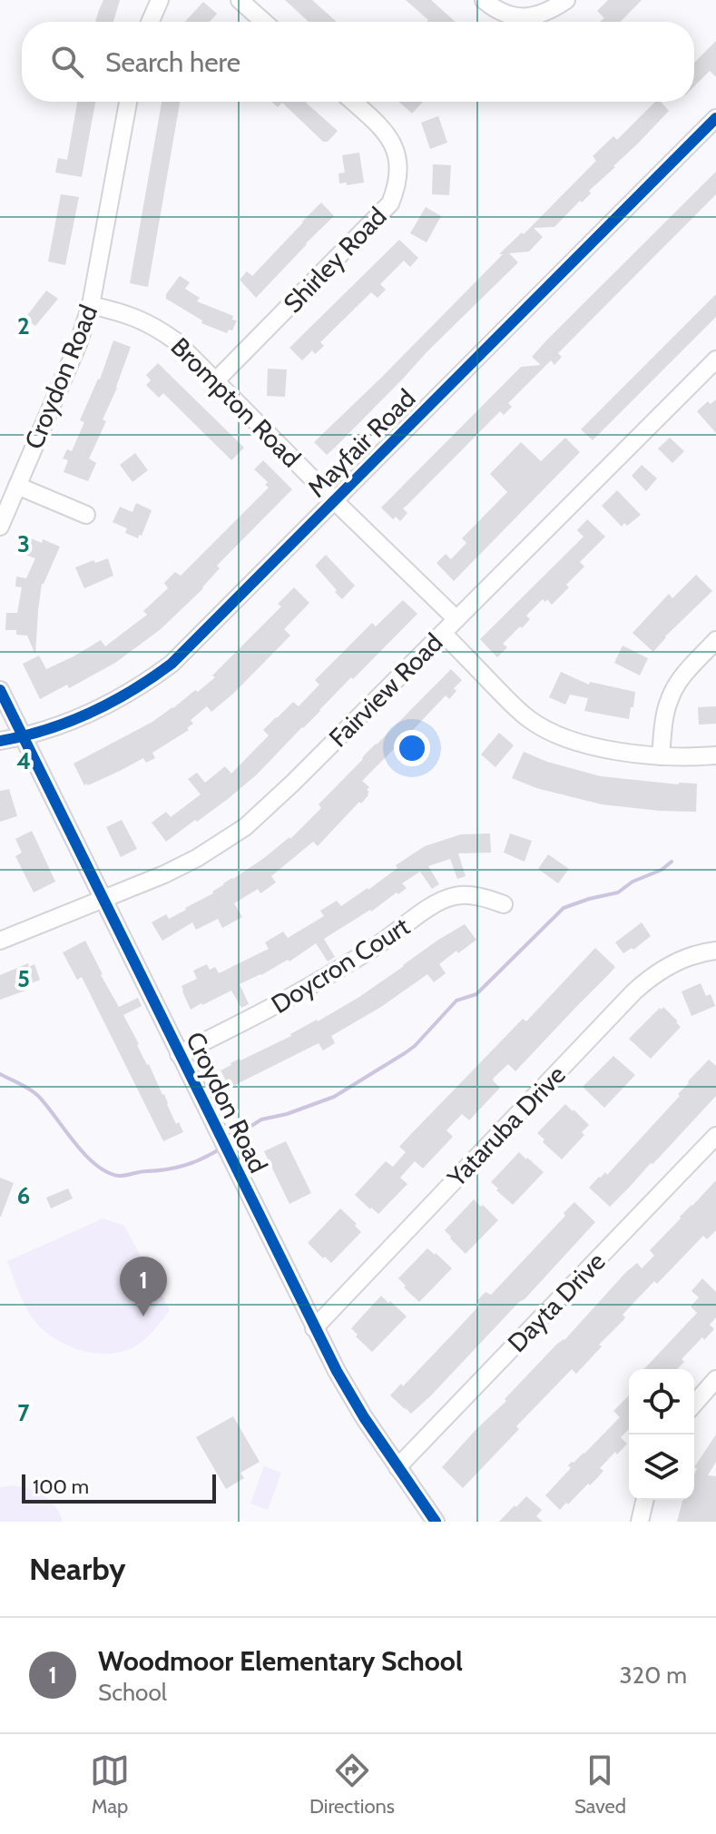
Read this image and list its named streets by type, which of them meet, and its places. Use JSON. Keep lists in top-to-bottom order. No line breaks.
{"streets":{"street":["Shirley Road","Croydon Road","Brompton Road","Mayfair Road","Fairview Road","Doycron Court","Yataruba Drive","Dayta Drive"]},"crossings":[["Shirley Road","Brompton Road"],["Croydon Road","Brompton Road"],["Croydon Road","Mayfair Road"],["Croydon Road","Fairview Road"],["Croydon Road","Doycron Court"],["Croydon Road","Yataruba Drive"],["Croydon Road","Dayta Drive"],["Brompton Road","Mayfair Road"],["Brompton Road","Fairview Road"]],"scale_bar":"100 m","page":{"search":"Search here","pins":"1","scale":"100 m","heading":"Nearby","list":[{"mark":"1","name":"Woodmoor Elementary School","note":"School","value":"320 m"}],"nav":["Map","Directions","Saved"]},"grid":{"rows":["2","3","4","5","6","7"]}}
